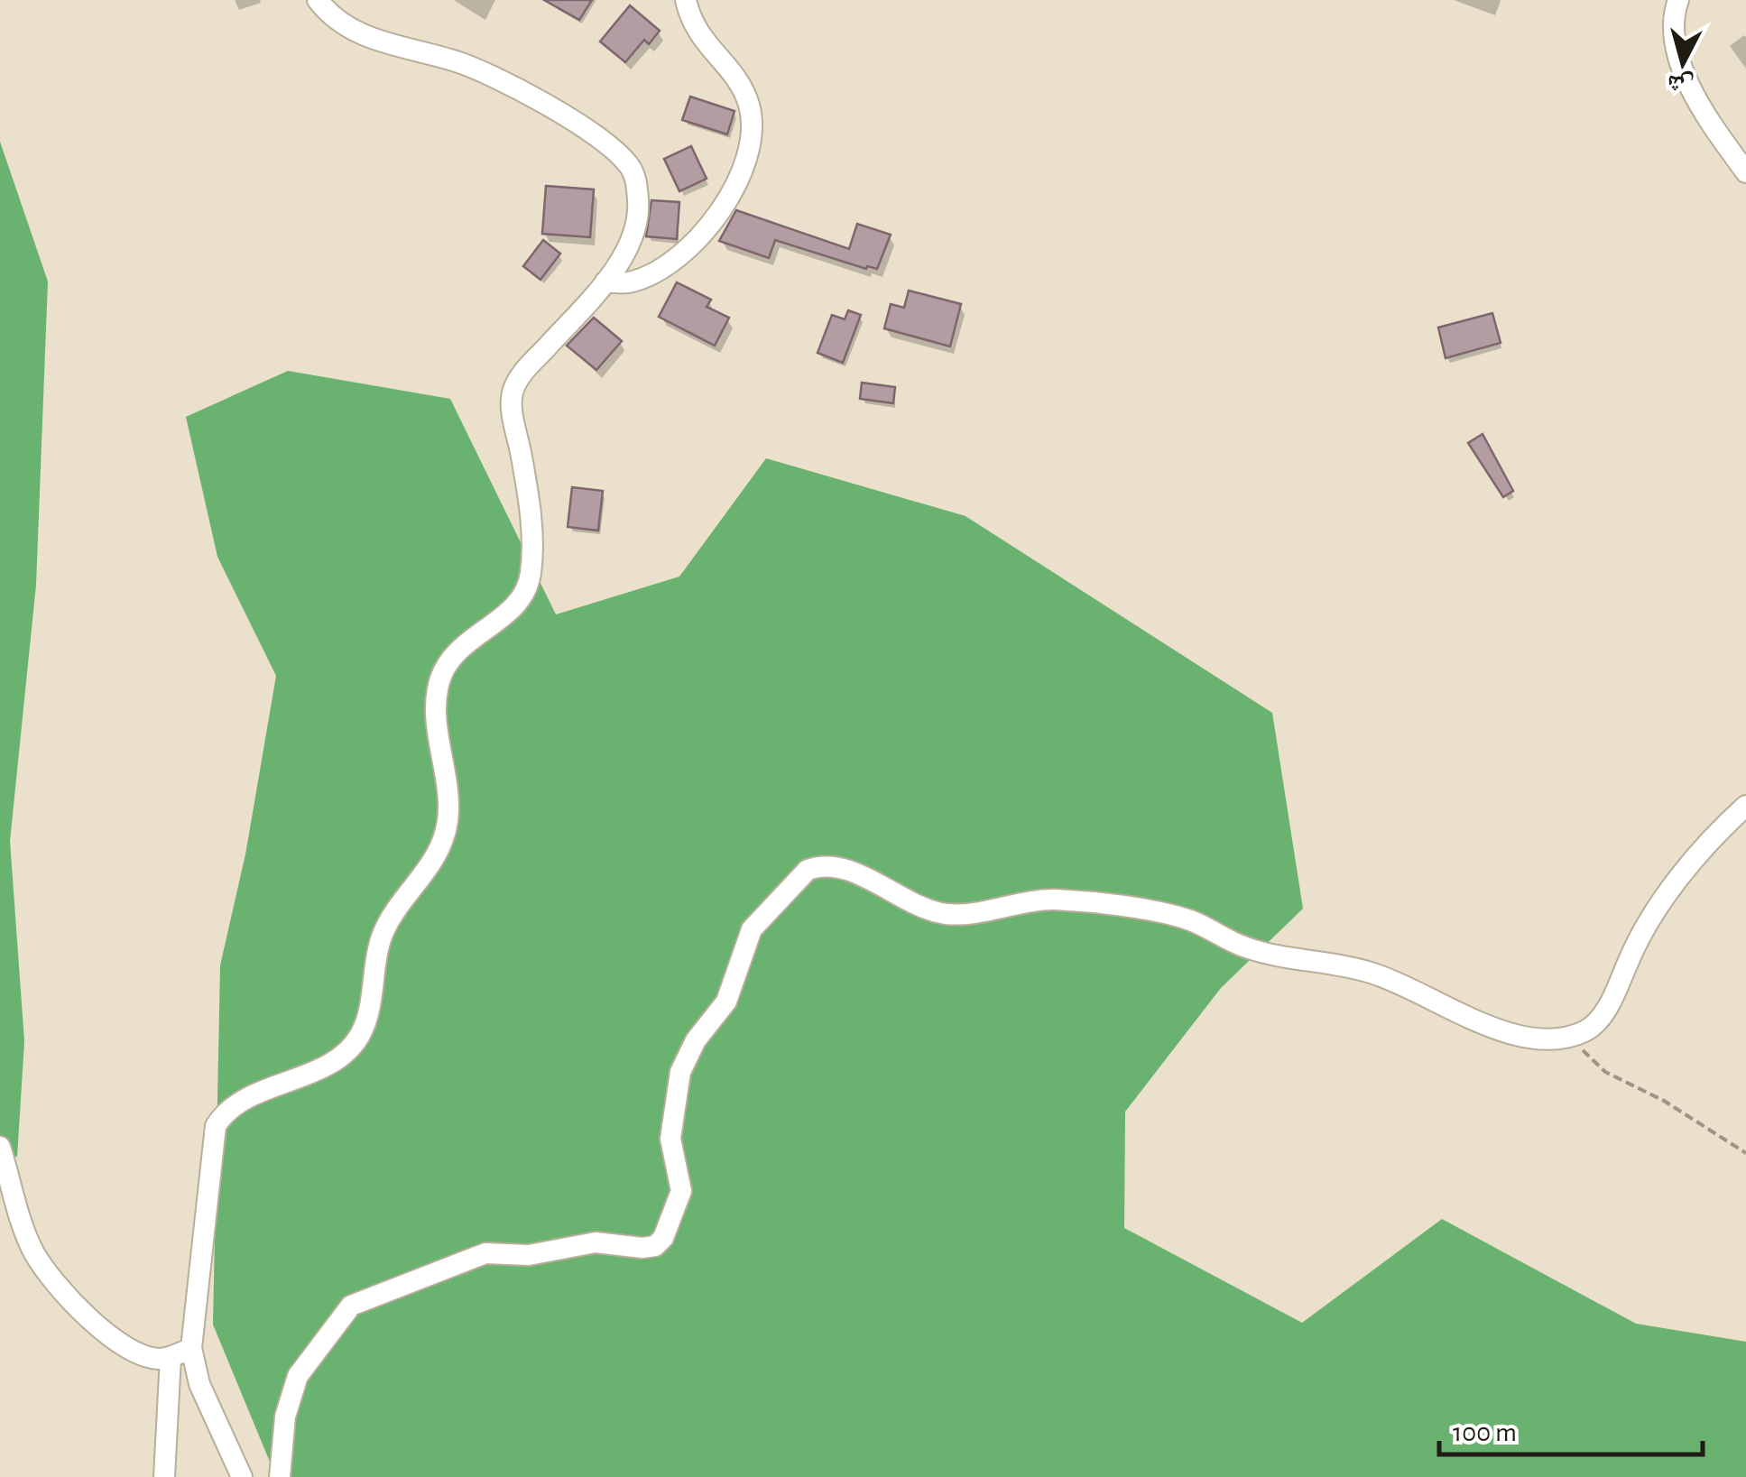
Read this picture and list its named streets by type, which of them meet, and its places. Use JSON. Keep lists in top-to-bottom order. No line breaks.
{"scale_bar":"100 m","north":"bottom"}
